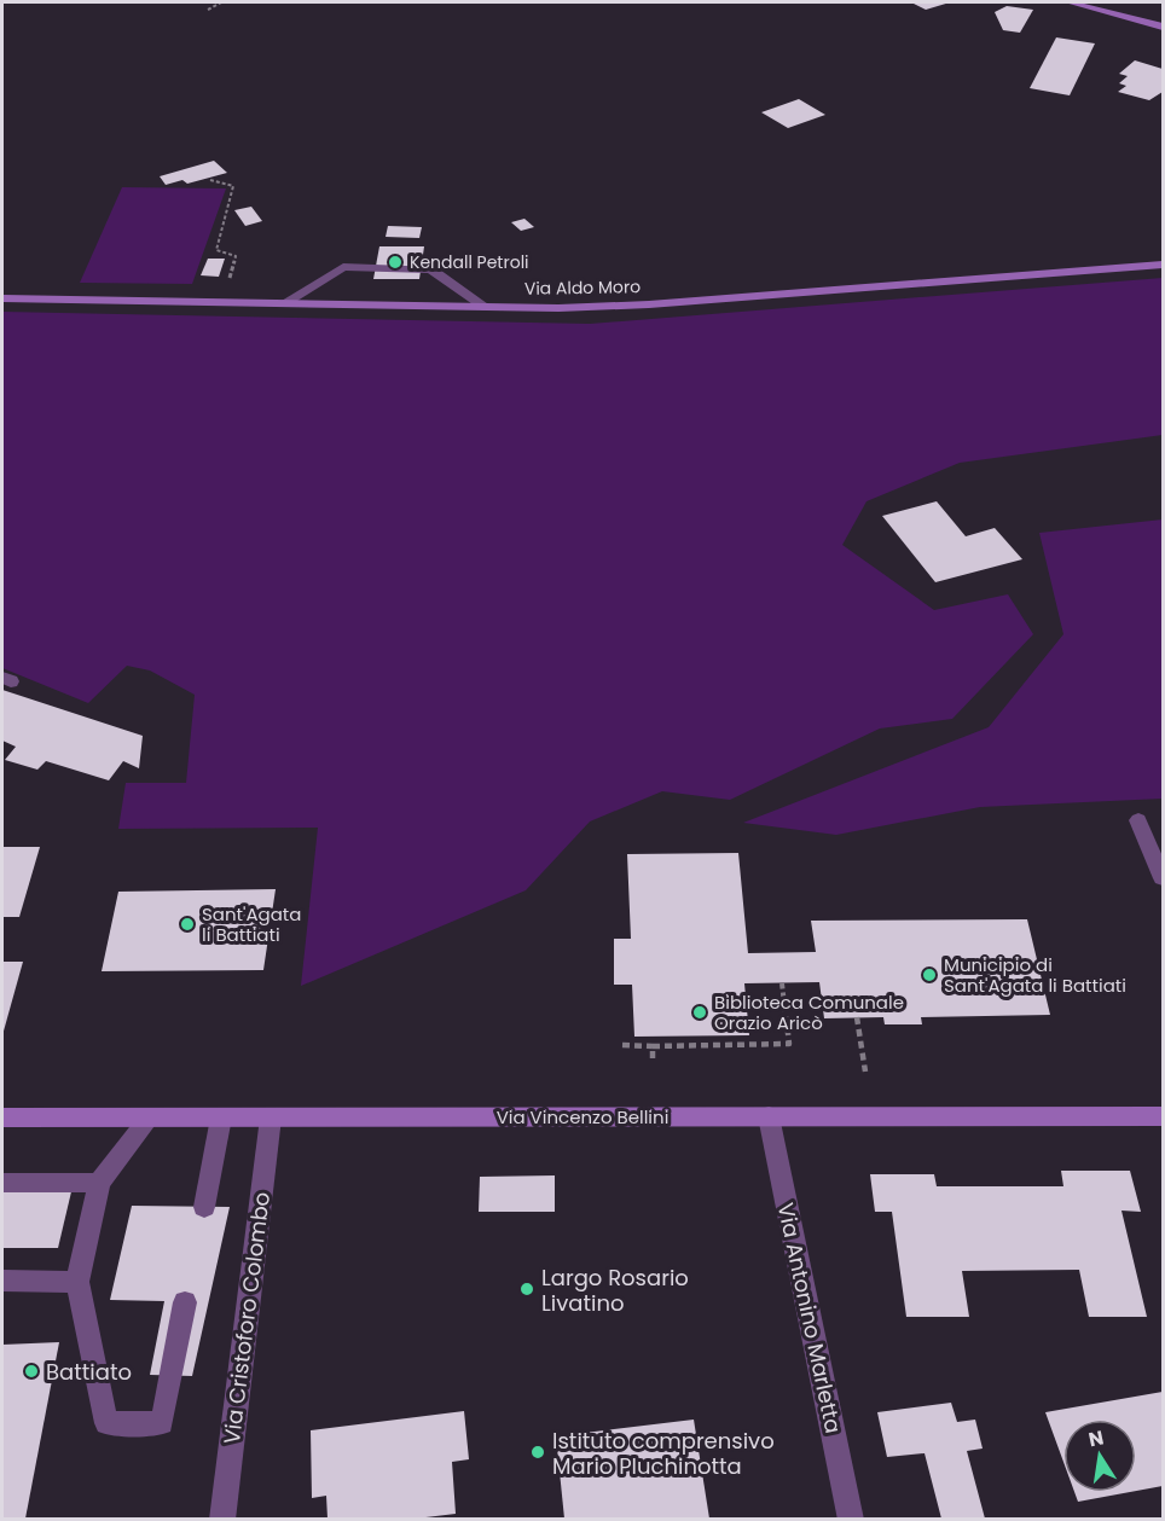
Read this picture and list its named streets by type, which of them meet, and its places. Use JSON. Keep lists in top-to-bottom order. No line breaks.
{"streets":{"main road":["Via Aldo Moro","Via Vincenzo Bellini"],"street":["Via Cristoforo Colombo","Via Antonino Marletta"]},"crossings":[["Via Vincenzo Bellini","Via Cristoforo Colombo"],["Via Vincenzo Bellini","Via Antonino Marletta"]],"places":["Kendall Petroli","Sant'Agata li Battiati","Municipio di Sant'Agata li Battiati","Biblioteca Comunale Orazio Aricò","Largo Rosario Livatino","Battiato","Istituto comprensivo Mario Pluchinotta"],"north":"top"}
